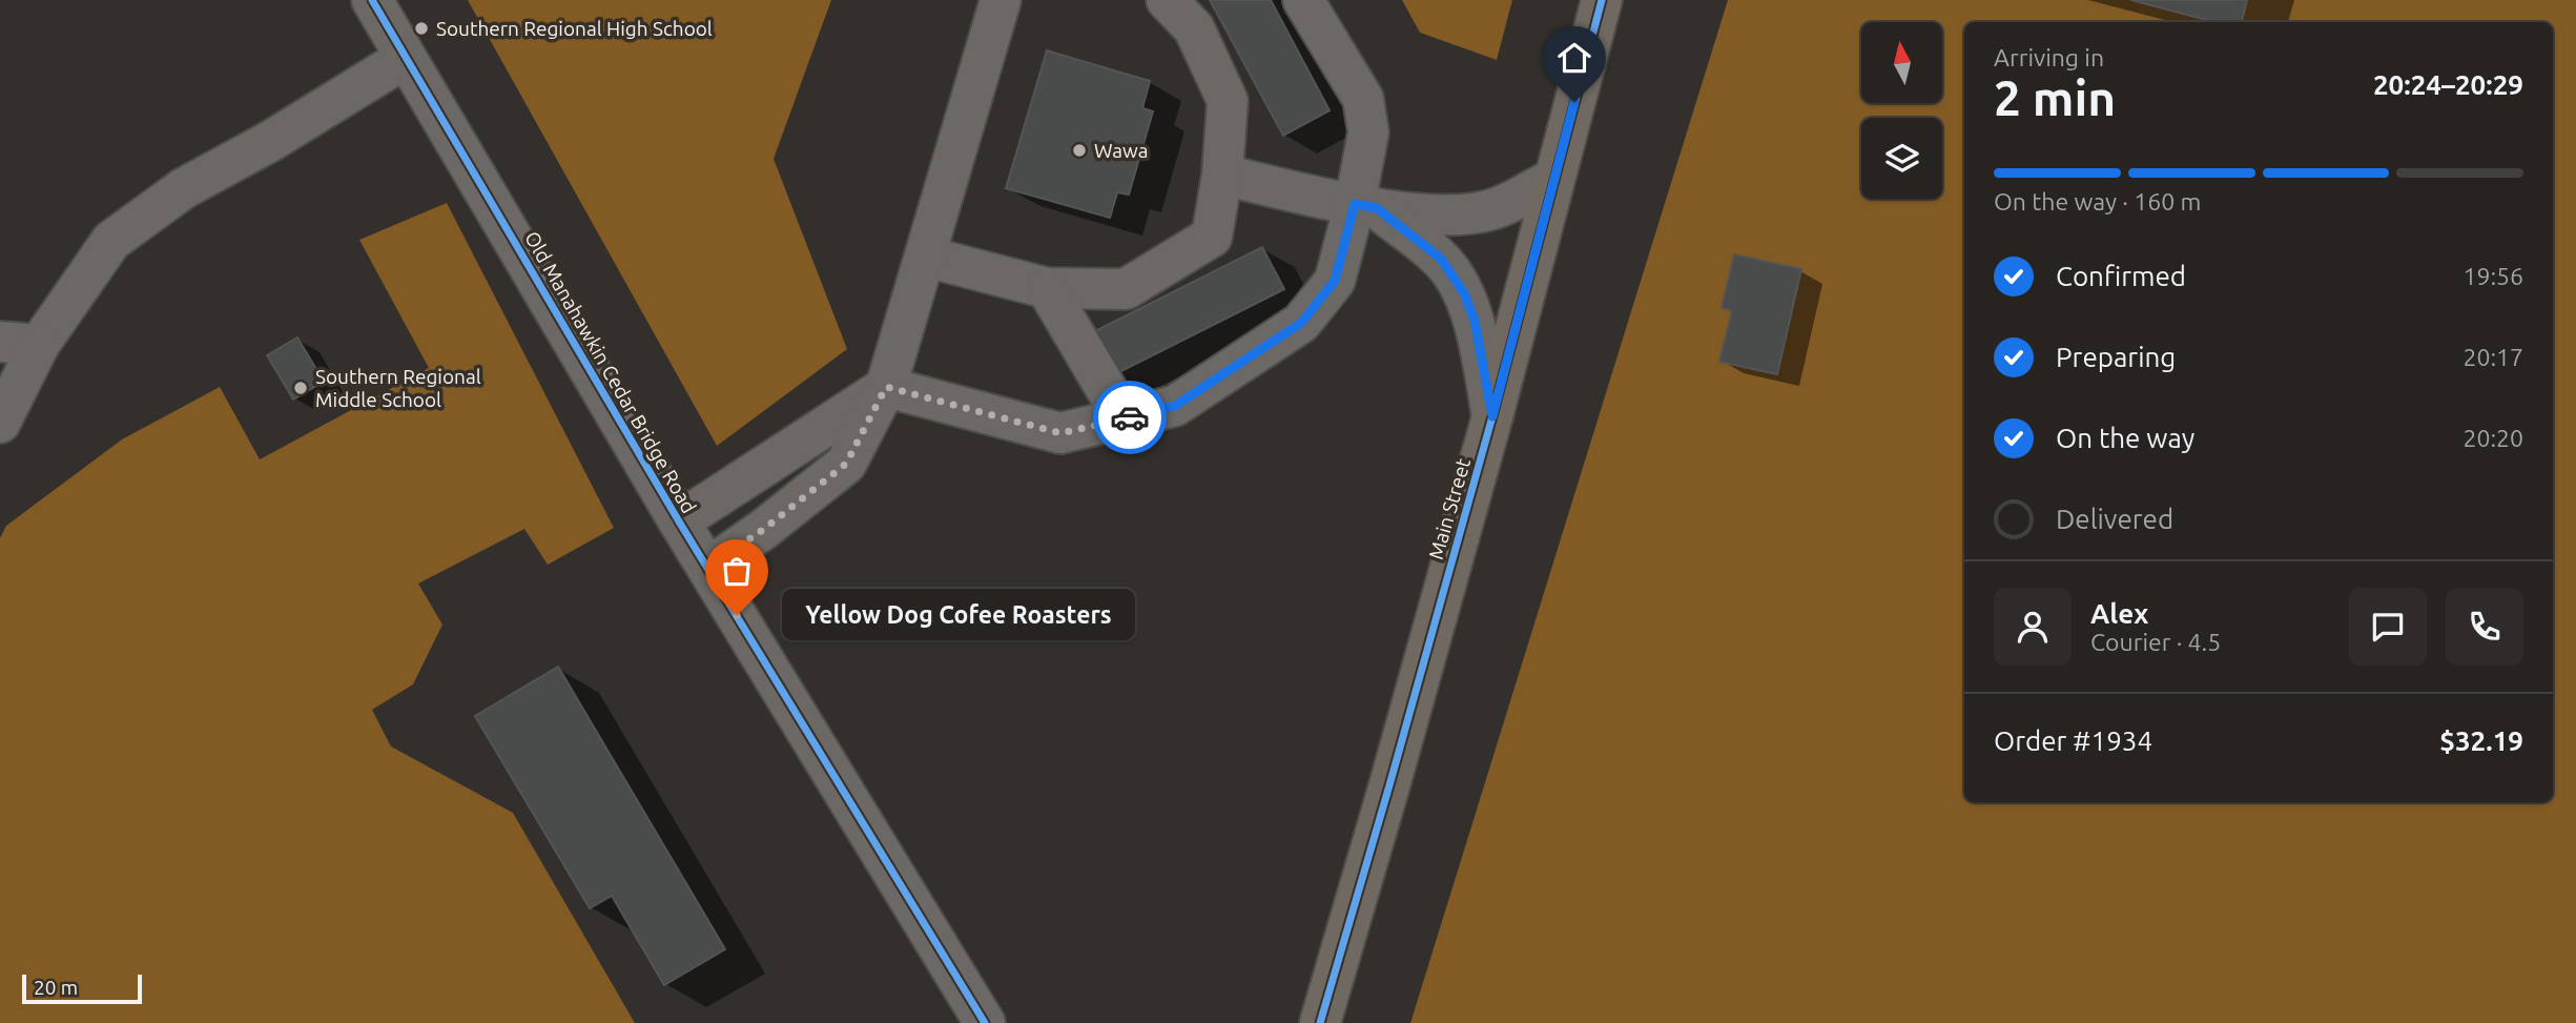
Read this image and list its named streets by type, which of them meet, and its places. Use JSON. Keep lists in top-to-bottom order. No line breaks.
{"streets":{"highway":["Main Street"],"street":["Old Manahawkin Cedar Bridge Road"]},"places":["Southern Regional High School","Wawa","Southern Regional Middle School","Yellow Dog Cofee Roasters"],"scale_bar":"20 m","north":"top","page":{"heading":["2 min","Arriving in","20:24–20:29"],"panel":["Alex","Courier · 4.5","Order #1934","$32.19"],"bar":"On the way · 160 m","list":[["Confirmed","19:56"],["Preparing","20:17"],["On the way","20:20"],"Delivered"],"bubble":"Yellow Dog Cofee Roasters","scale":"20 m"}}
